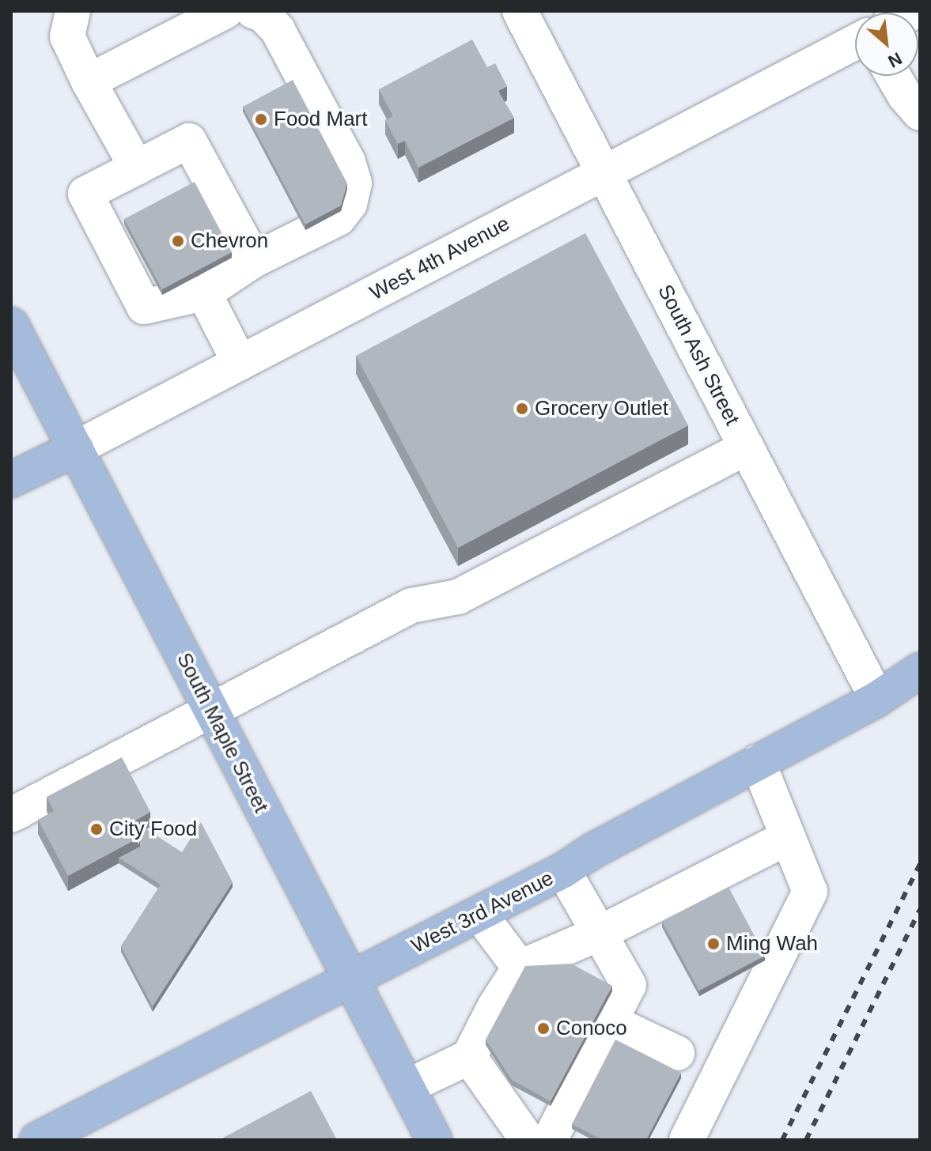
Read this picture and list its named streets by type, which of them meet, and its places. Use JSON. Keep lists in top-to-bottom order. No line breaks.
{"streets":{"main road":["West 4th Avenue","South Maple Street","West 3rd Avenue"],"street":["South Ash Street"]},"crossings":[["West 4th Avenue","South Ash Street"],["West 4th Avenue","South Maple Street"],["South Ash Street","West 3rd Avenue"],["South Maple Street","West 3rd Avenue"]],"places":["Food Mart","Chevron","Grocery Outlet","City Food","Ming Wah","Conoco"],"north":"bottom right"}
